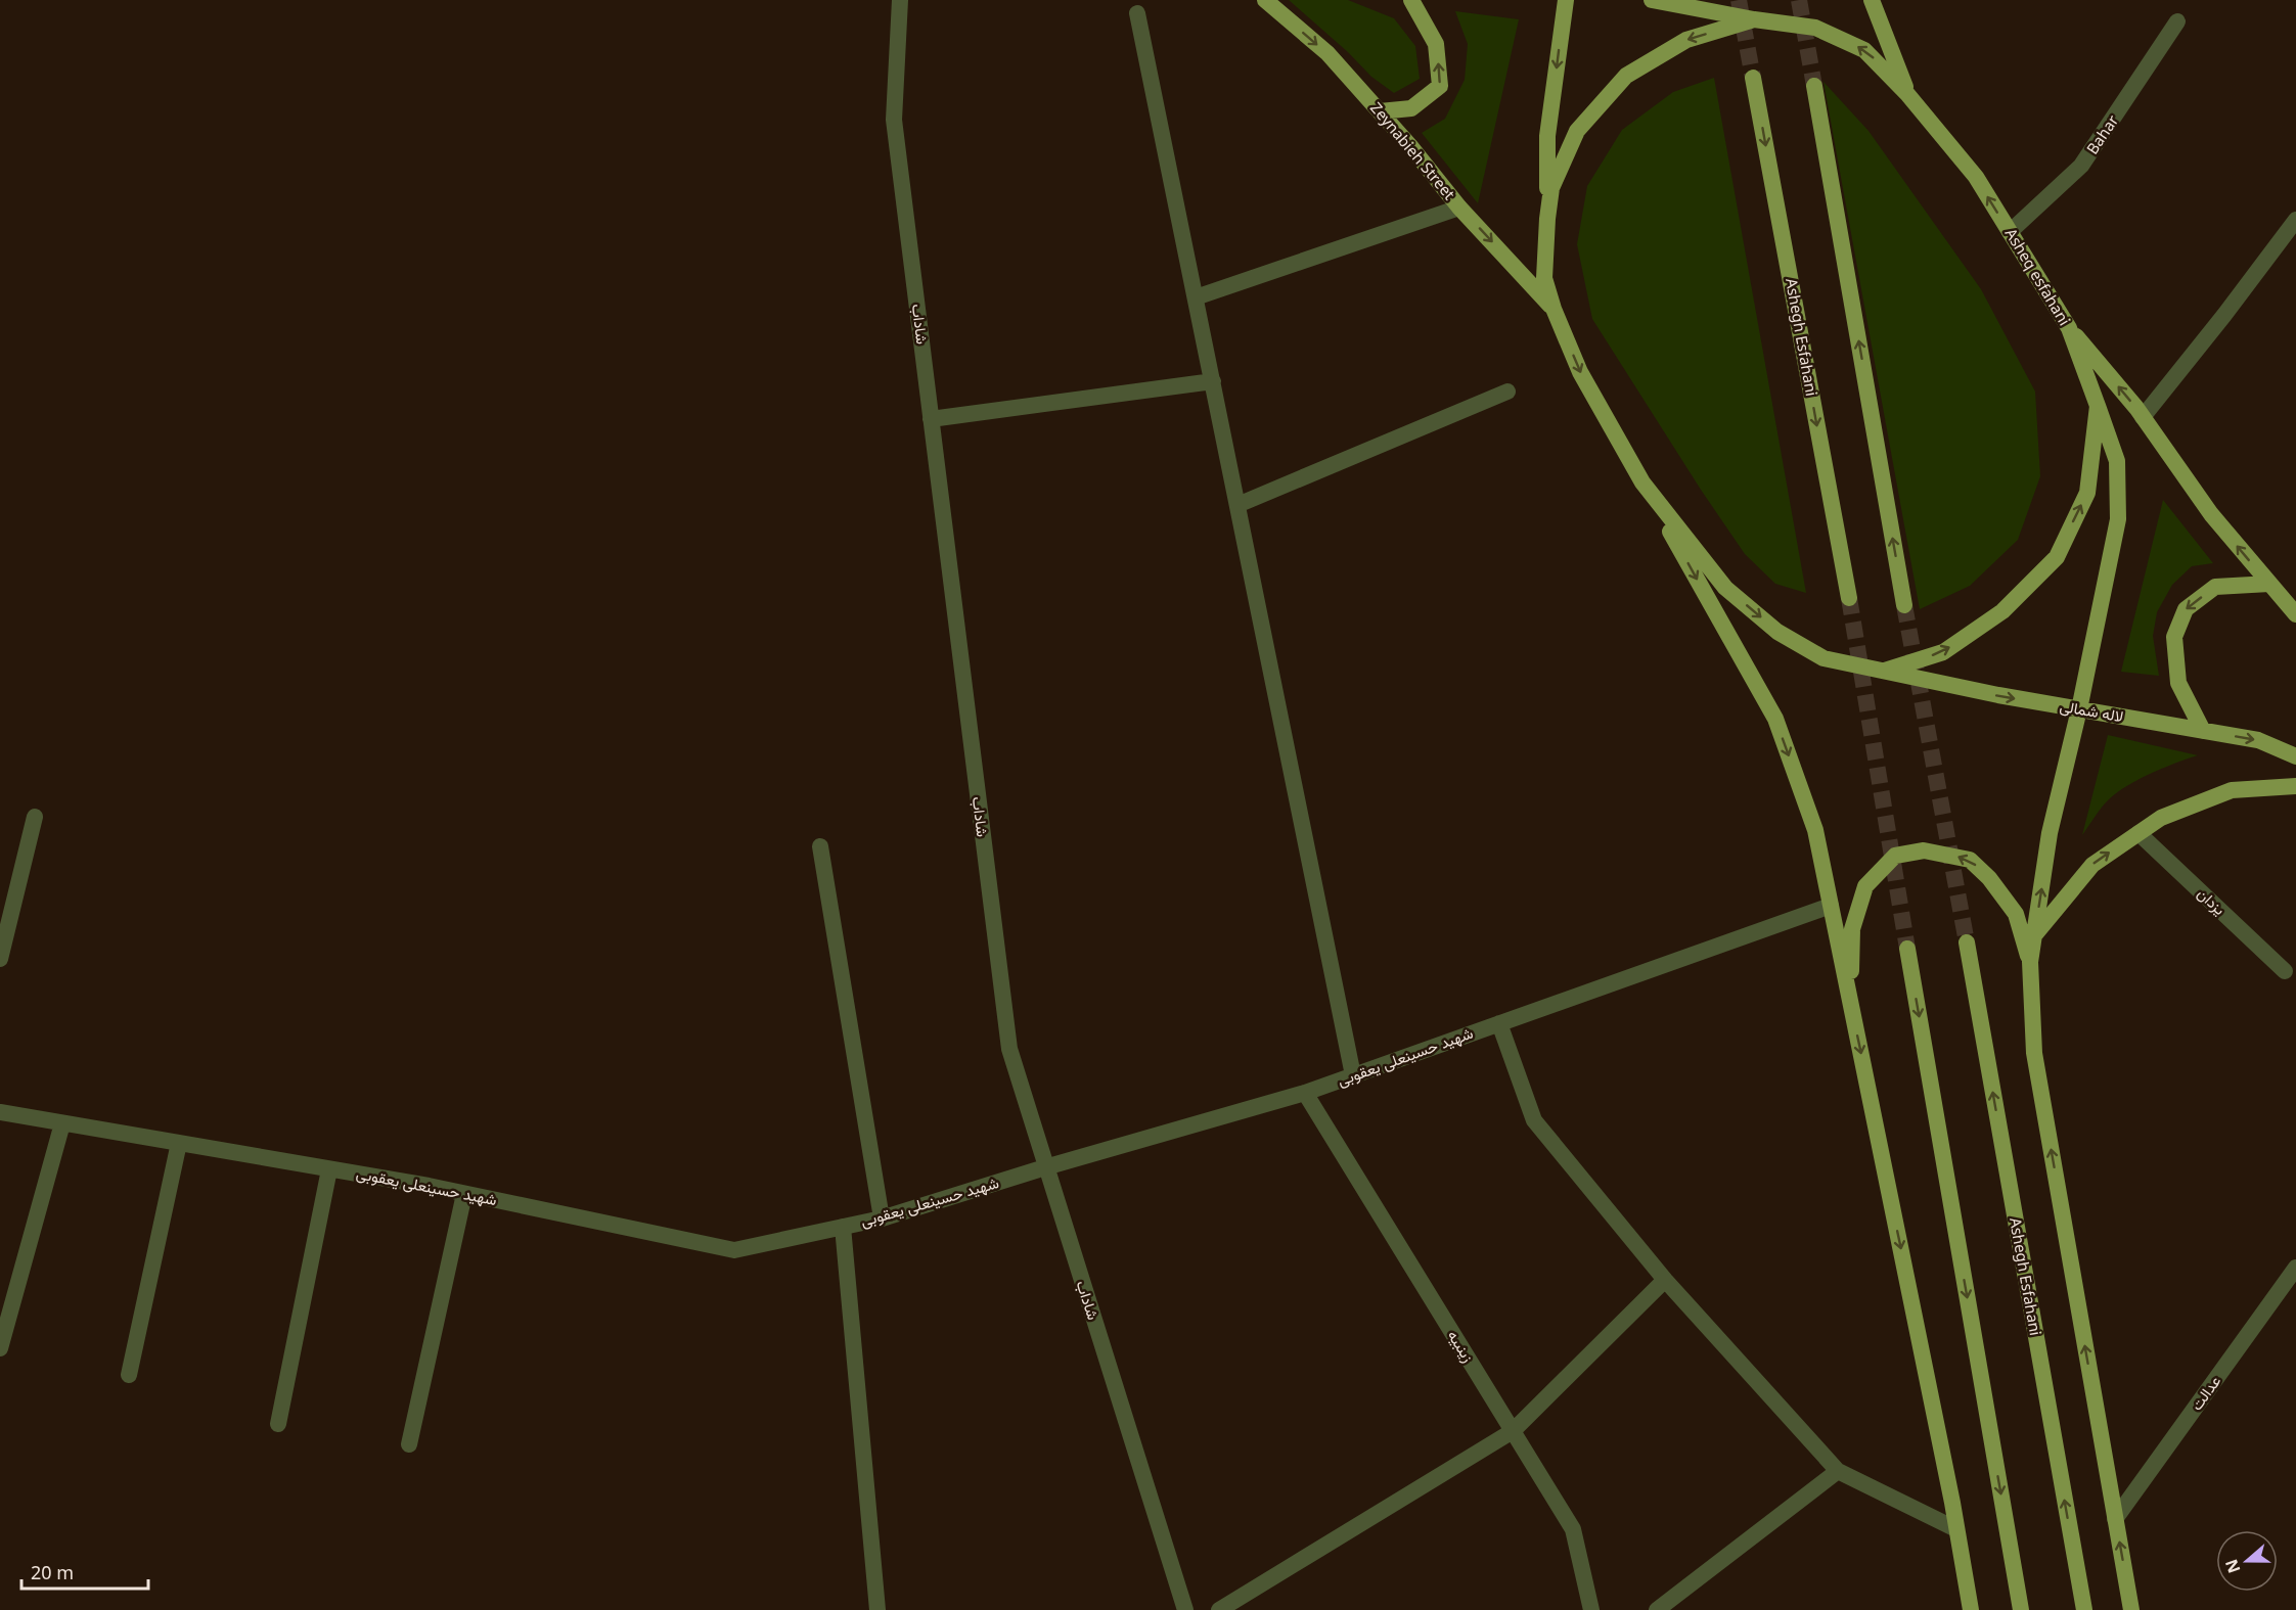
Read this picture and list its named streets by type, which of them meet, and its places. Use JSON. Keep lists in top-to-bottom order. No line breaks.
{"streets":{"main road":["Zeynabieh Street","Asheq esfahani","Ashegh Esfahani","لاله شمالی"],"street":["Bahar","شاداب","یزدان","شهید حسینعلی یعقوبی","زینبیه","عدالت"]},"crossings":[["Bahar","Asheq esfahani"],["Zeynabieh Street","Asheq esfahani"],["Asheq esfahani","لاله شمالی"],["شاداب","شهید حسینعلی یعقوبی"],["شهید حسینعلی یعقوبی","زینبیه"]],"one_way":["Zeynabieh Street","لاله شمالی"],"scale_bar":"20 m","north":"left"}
